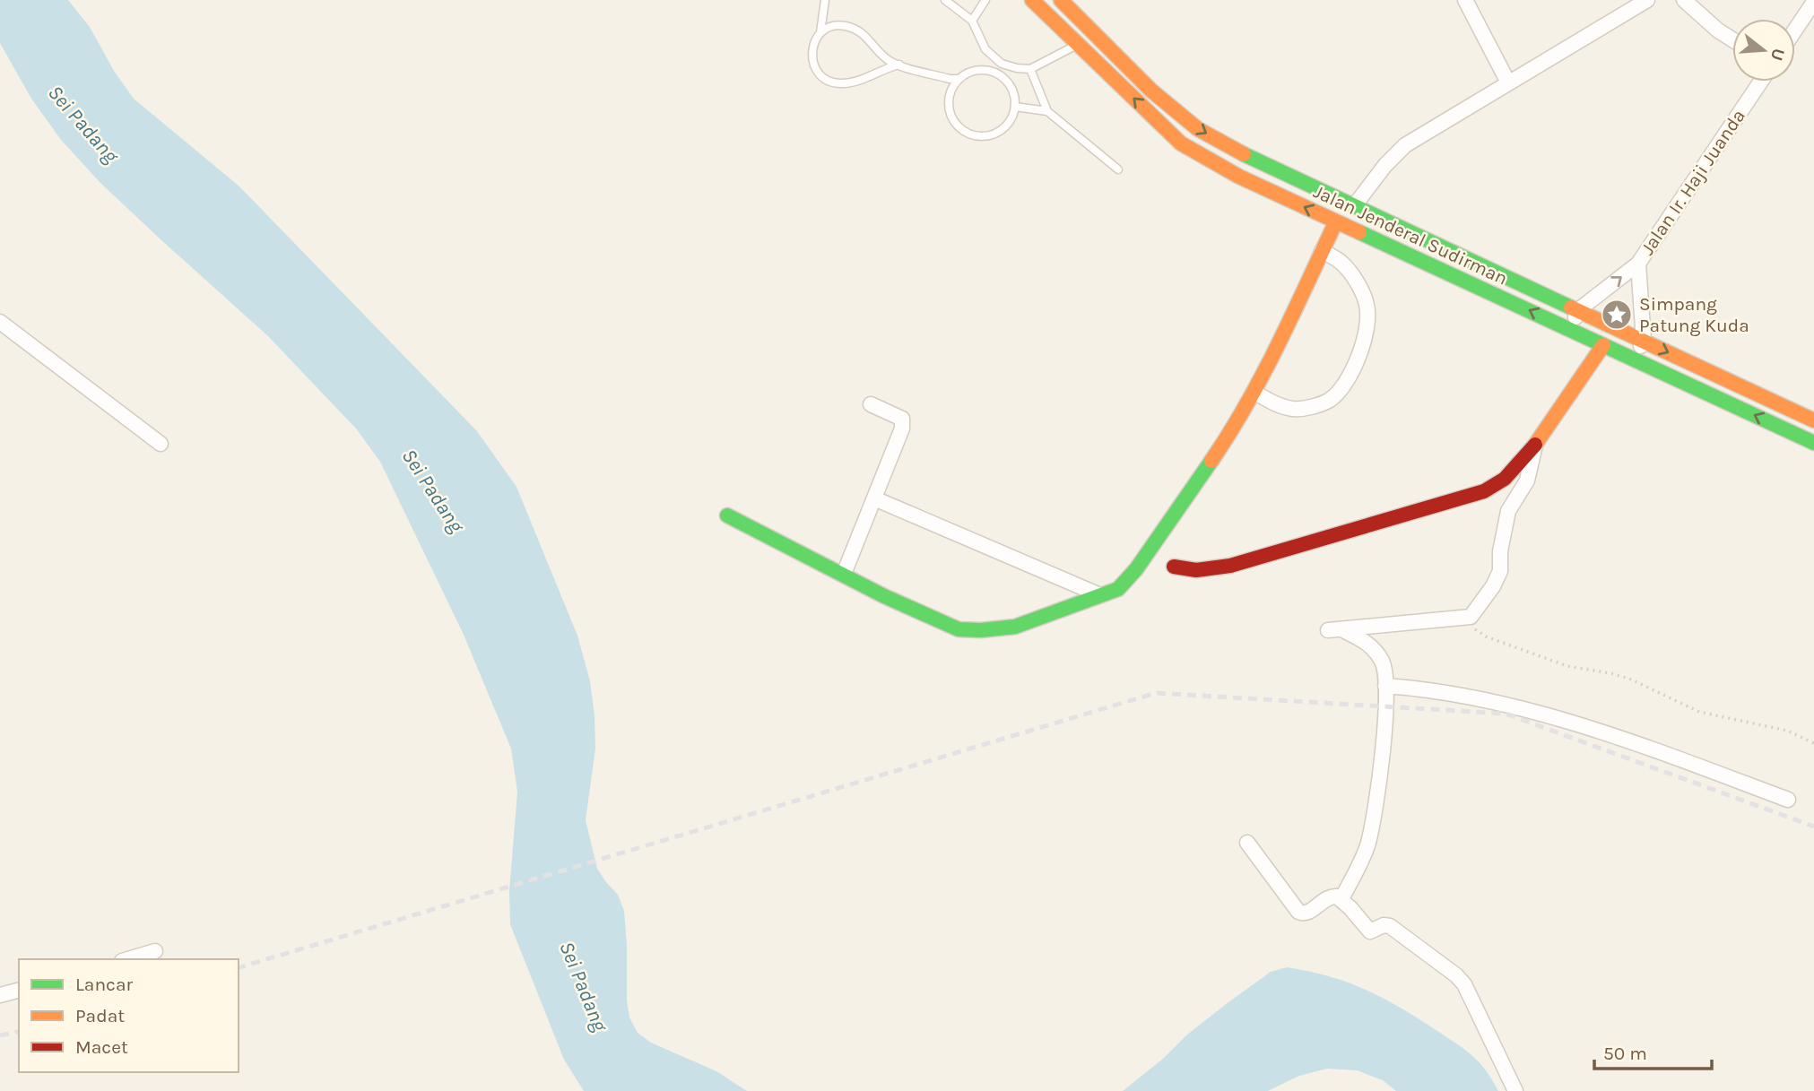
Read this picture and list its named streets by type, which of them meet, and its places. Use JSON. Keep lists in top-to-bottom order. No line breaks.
{"streets":{"main road":["Jalan Jenderal Sudirman"],"street":["Jalan Ir. Haji Juanda"]},"crossings":[["Jalan Ir. Haji Juanda","Jalan Jenderal Sudirman"]],"water":["Sei Padang"],"places":{"place":["Simpang Patung Kuda"]},"legend":["Lancar","Padat","Macet"],"scale_bar":"50 m","north":"right"}
